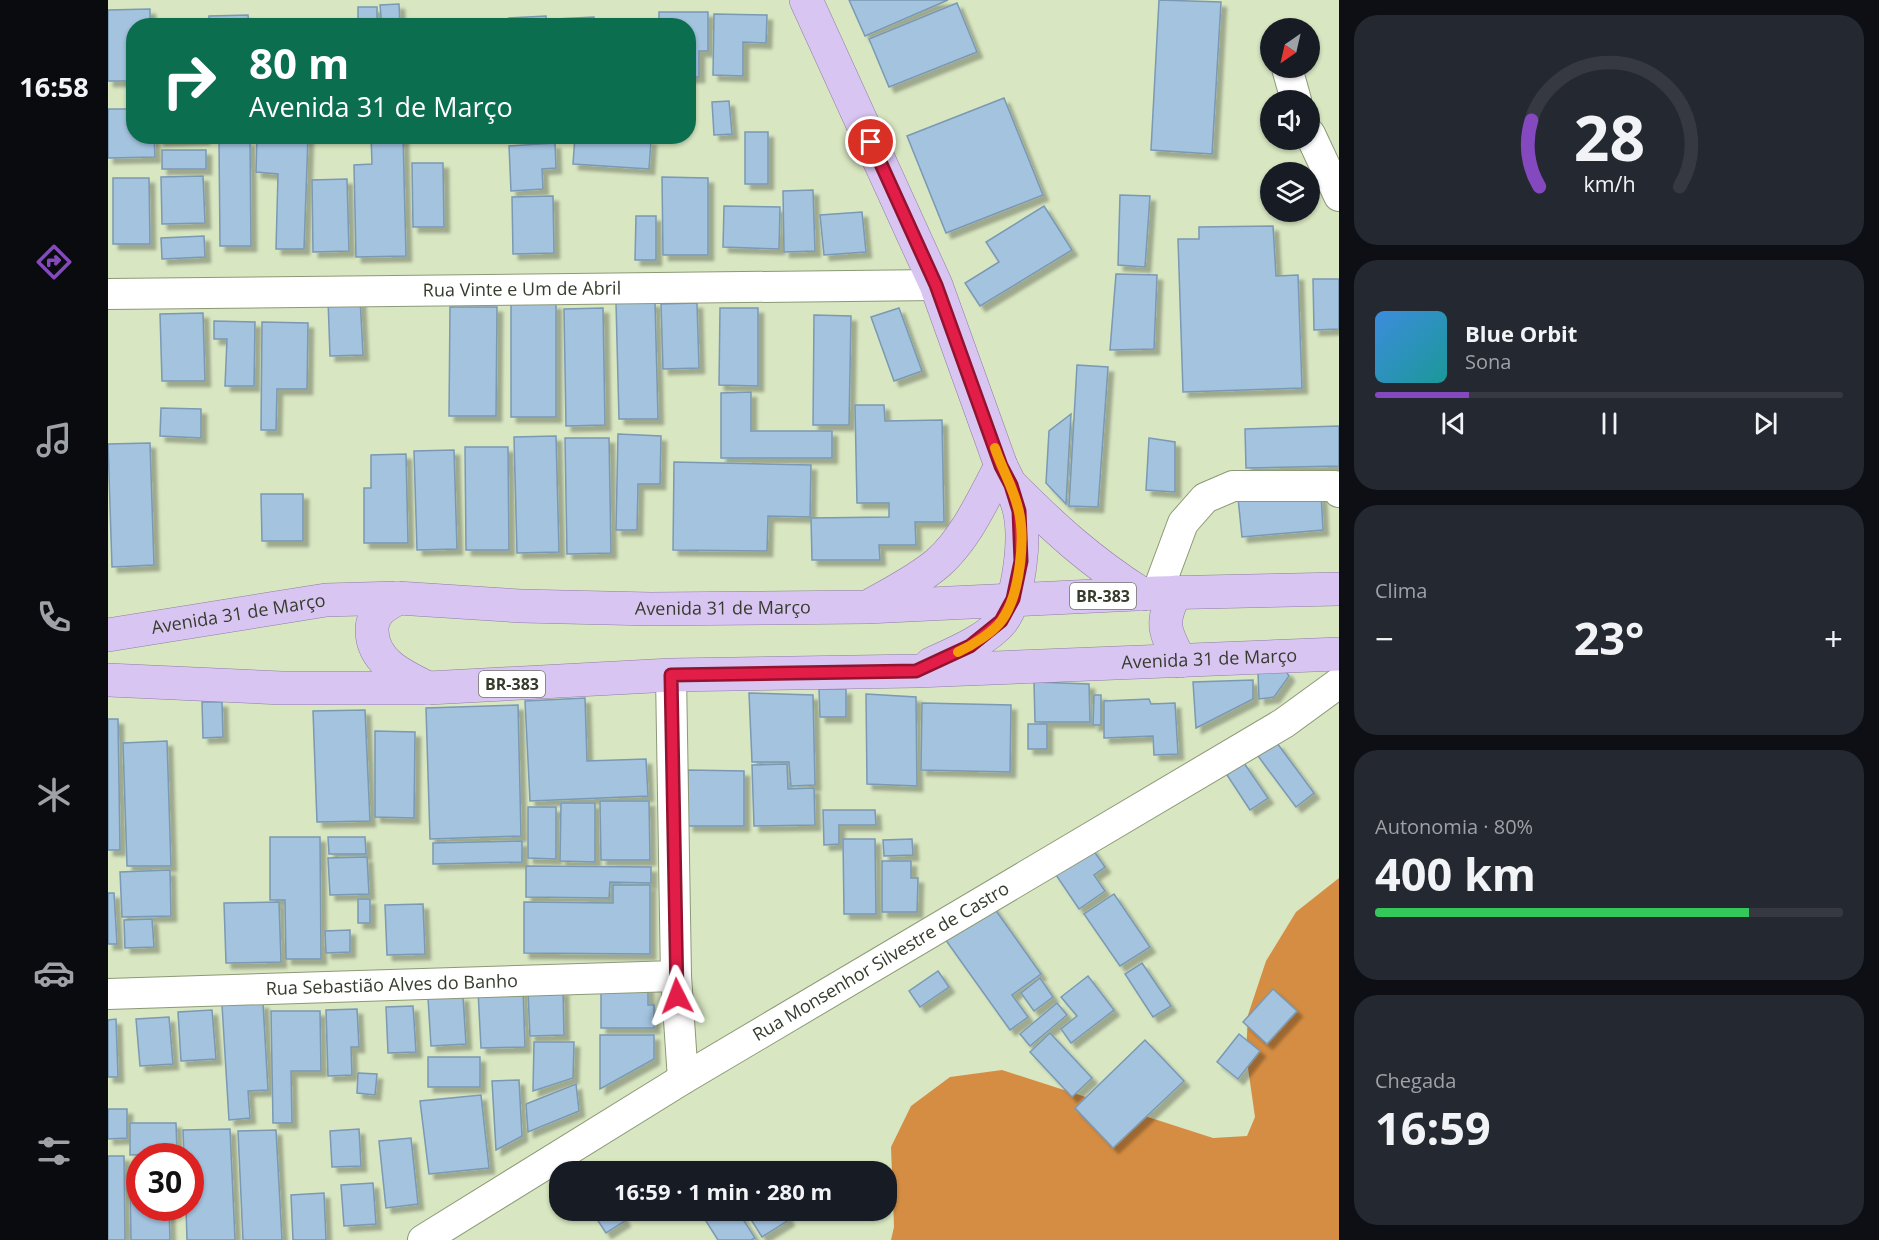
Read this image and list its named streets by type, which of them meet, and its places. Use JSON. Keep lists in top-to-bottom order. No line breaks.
{"streets":{"main road":["BR-383","Avenida 31 de Março"],"street":["Rua Vinte e Um de Abril","Rua Monsenhor Silvestre de Castro","Rua Sebastião Alves do Banho"]},"north":"bottom left","page":{"tabs":"16:58","turn":["80 m","Avenida 31 de Março"],"song":["Blue Orbit","Sona"],"tile":["Clima",["Autonomia · 80%","400 km"],["Chegada","16:59"]],"heat":["−","23°","+"],"limit":"30","trip":"16:59 · 1 min · 280 m","gauge":["28","km/h"]}}
